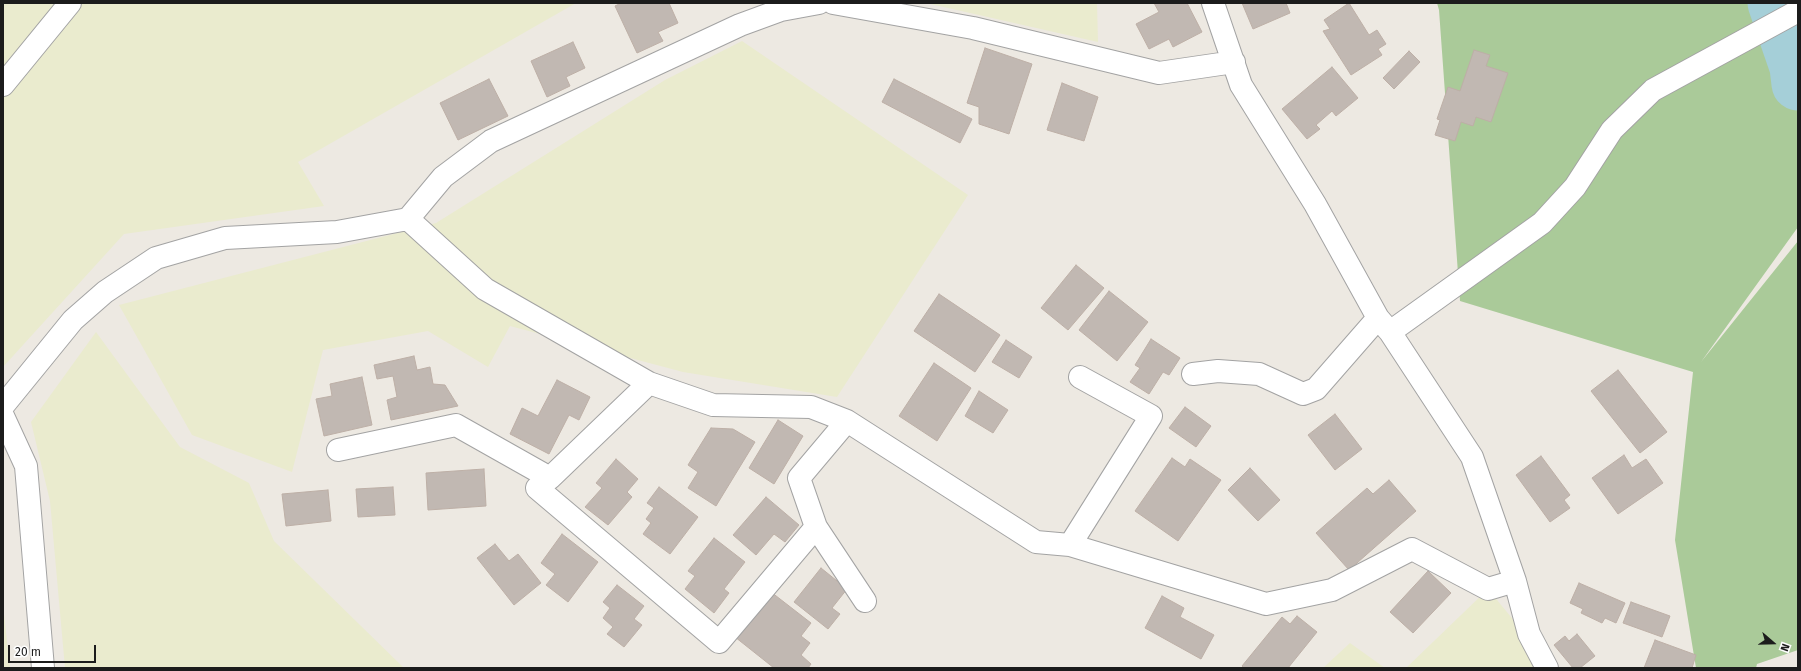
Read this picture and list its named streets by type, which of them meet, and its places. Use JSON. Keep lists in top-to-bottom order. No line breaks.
{"scale_bar":"20 m","north":"right"}
